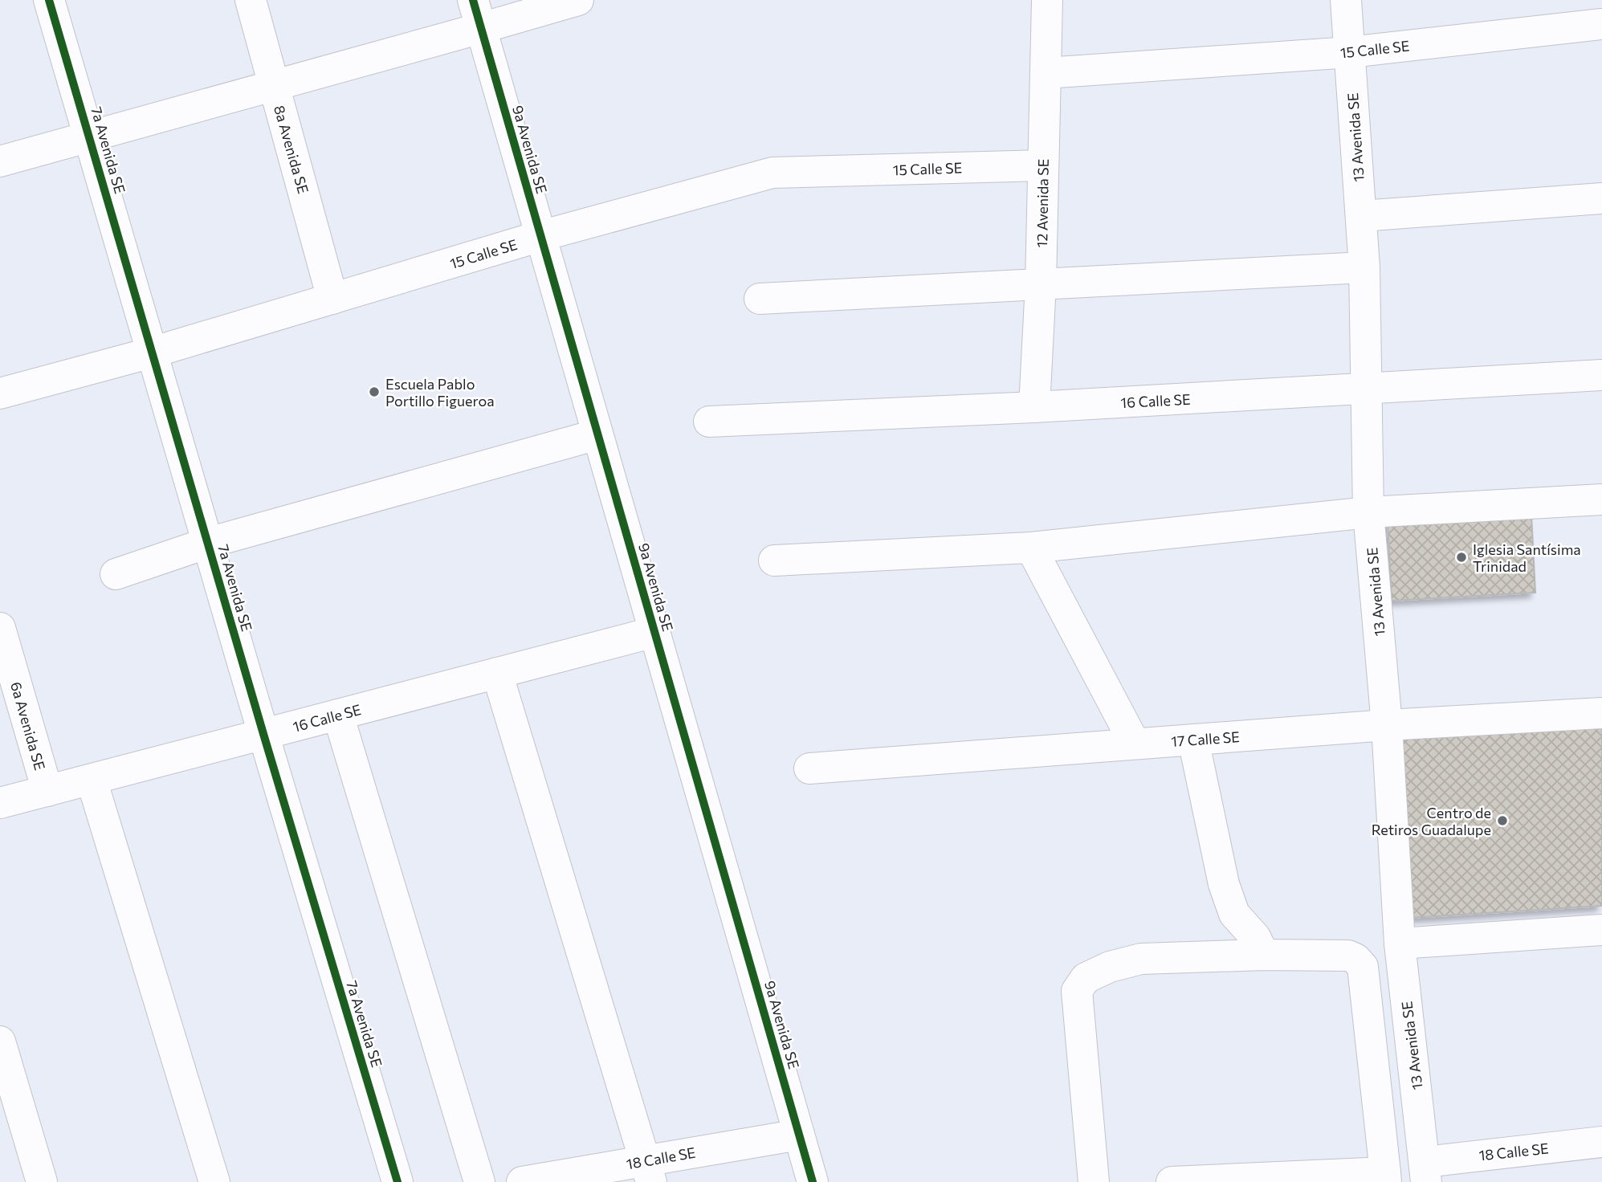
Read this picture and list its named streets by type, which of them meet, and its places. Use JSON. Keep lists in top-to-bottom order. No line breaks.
{"streets":{"street":["15 Calle SE","13 Avenida SE","8a Avenida SE","9a Avenida SE","7a Avenida SE","12 Avenida SE","16 Calle SE","6a Avenida SE","17 Calle SE","18 Calle SE"]},"crossings":[["15 Calle SE","13 Avenida SE"],["15 Calle SE","8a Avenida SE"],["15 Calle SE","9a Avenida SE"],["15 Calle SE","7a Avenida SE"],["15 Calle SE","12 Avenida SE"],["13 Avenida SE","16 Calle SE"],["13 Avenida SE","17 Calle SE"],["13 Avenida SE","18 Calle SE"],["9a Avenida SE","16 Calle SE"],["9a Avenida SE","18 Calle SE"],["7a Avenida SE","16 Calle SE"],["12 Avenida SE","16 Calle SE"],["16 Calle SE","6a Avenida SE"]],"places":["Escuela Pablo Portillo Figueroa","Iglesia Santísima Trinidad","Centro de Retiros Guadalupe"]}
